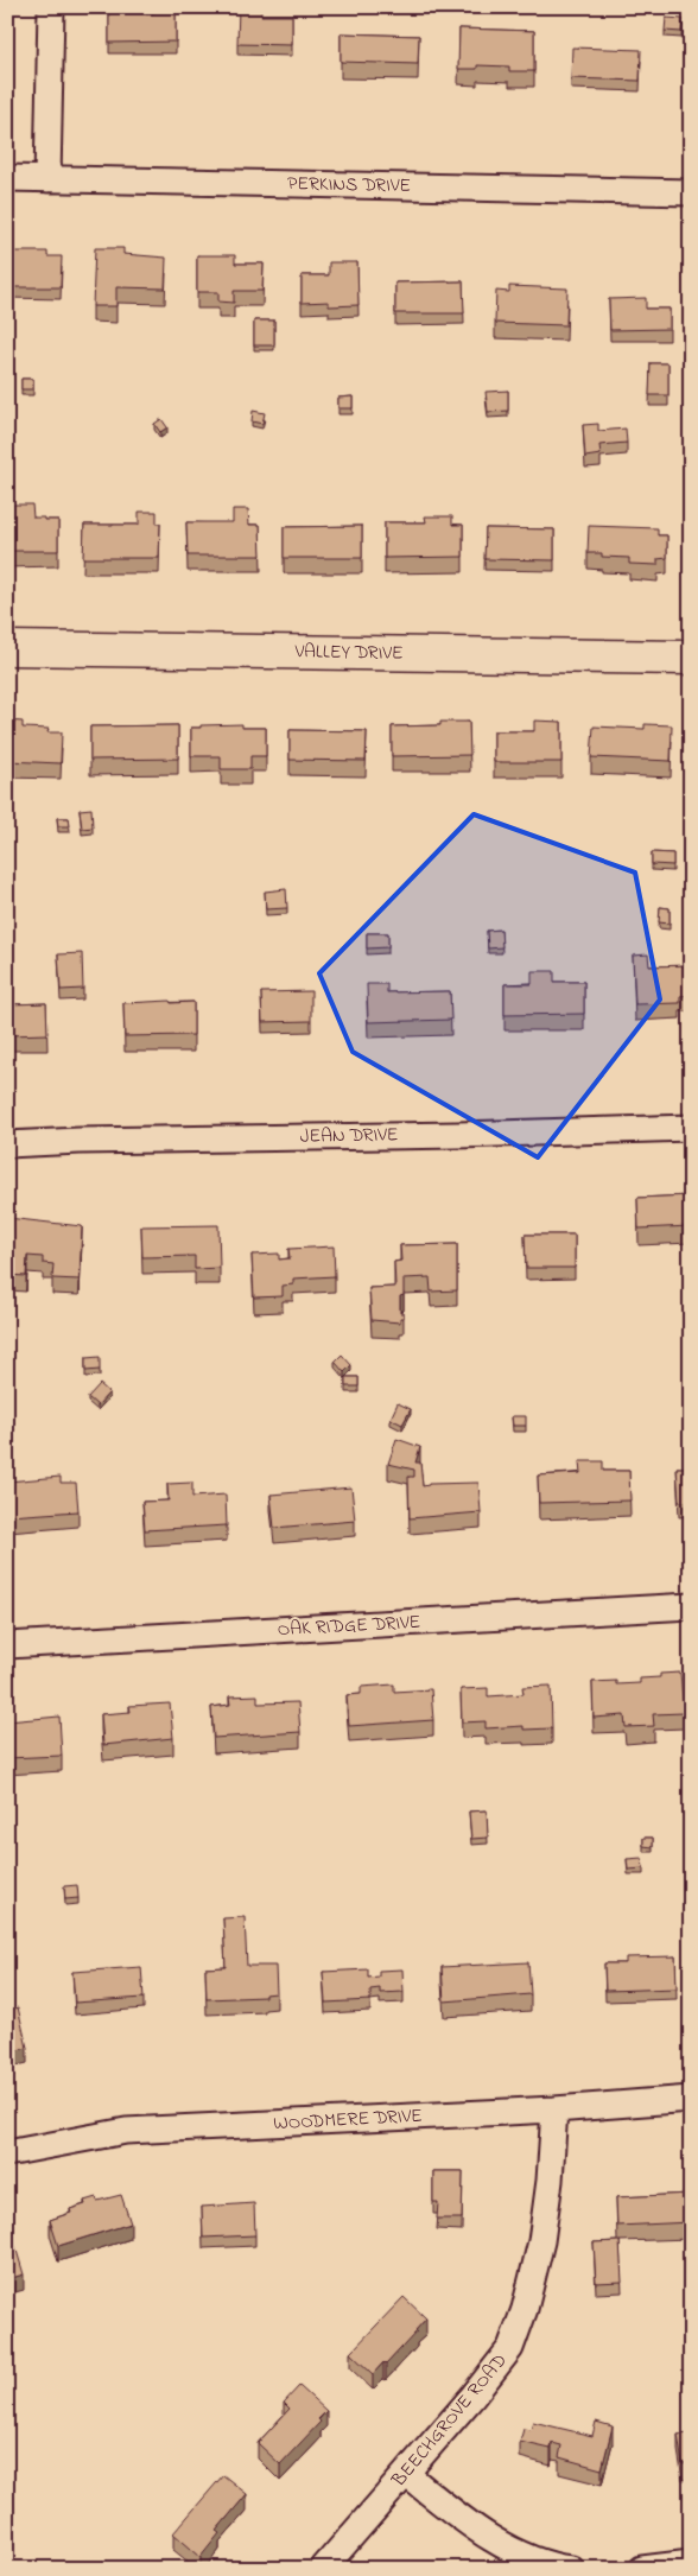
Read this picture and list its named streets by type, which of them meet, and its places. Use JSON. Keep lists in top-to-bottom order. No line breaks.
{"streets":{"street":["PERKINS DRIVE","VALLEY DRIVE","JEAN DRIVE","OAK RIDGE DRIVE","WOODMERE DRIVE","BEECHGROVE ROAD"]},"crossings":[["WOODMERE DRIVE","BEECHGROVE ROAD"]]}
